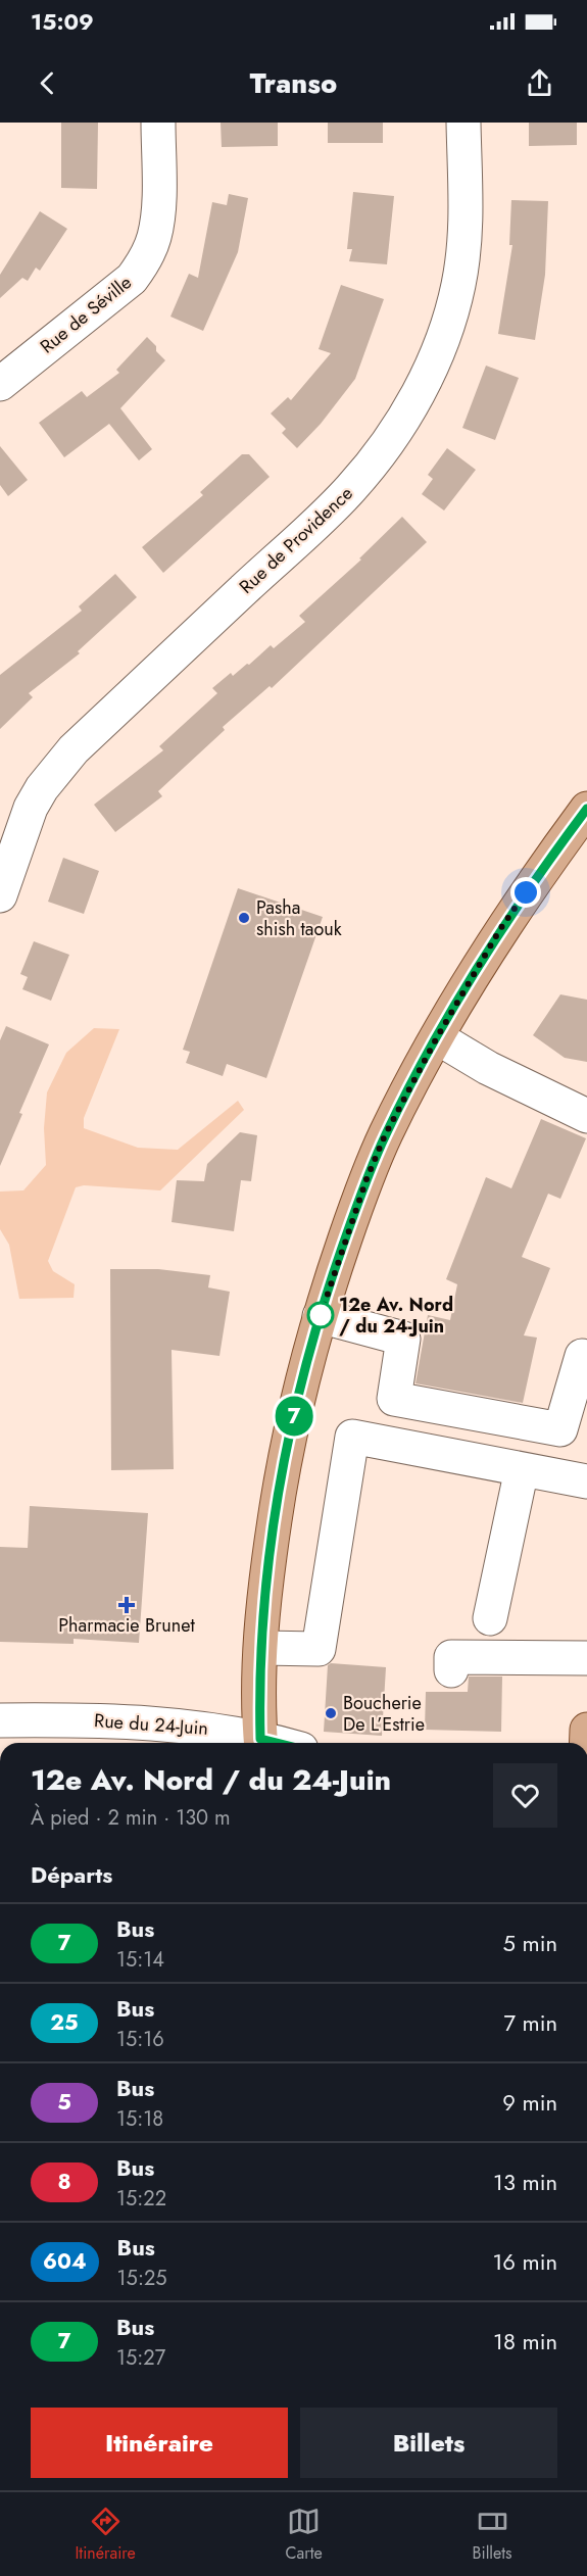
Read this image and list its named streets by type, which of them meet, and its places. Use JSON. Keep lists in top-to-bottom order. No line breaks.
{"streets":{"street":["Rue de Séville","Rue de Providence","Rue du 24-Juin"]},"places":{"other":["Pasha shish taouk","12e Av. Nord / du 24-Juin","Boucherie De L’Estrie"],"health":["Pharmacie Brunet"]},"lines":["bus line 7"],"page":{"status":"15:09","header":"Transo","on_map":"7","heading":[["12e Av. Nord / du 24-Juin","À pied · 2 min · 130 m"],"Départs"],"list":[{"mark":"7","name":"Bus","note":"15:14","value":"5 min"},{"mark":"25","name":"Bus","note":"15:16","value":"7 min"},{"mark":"5","name":"Bus","note":"15:18","value":"9 min"},{"mark":"8","name":"Bus","note":"15:22","value":"13 min"},{"mark":"604","name":"Bus","note":"15:25","value":"16 min"},{"mark":"7","name":"Bus","note":"15:27","value":"18 min"}],"buttons":["Itinéraire","Billets"],"tabs":["Itinéraire","Carte","Billets"]}}
